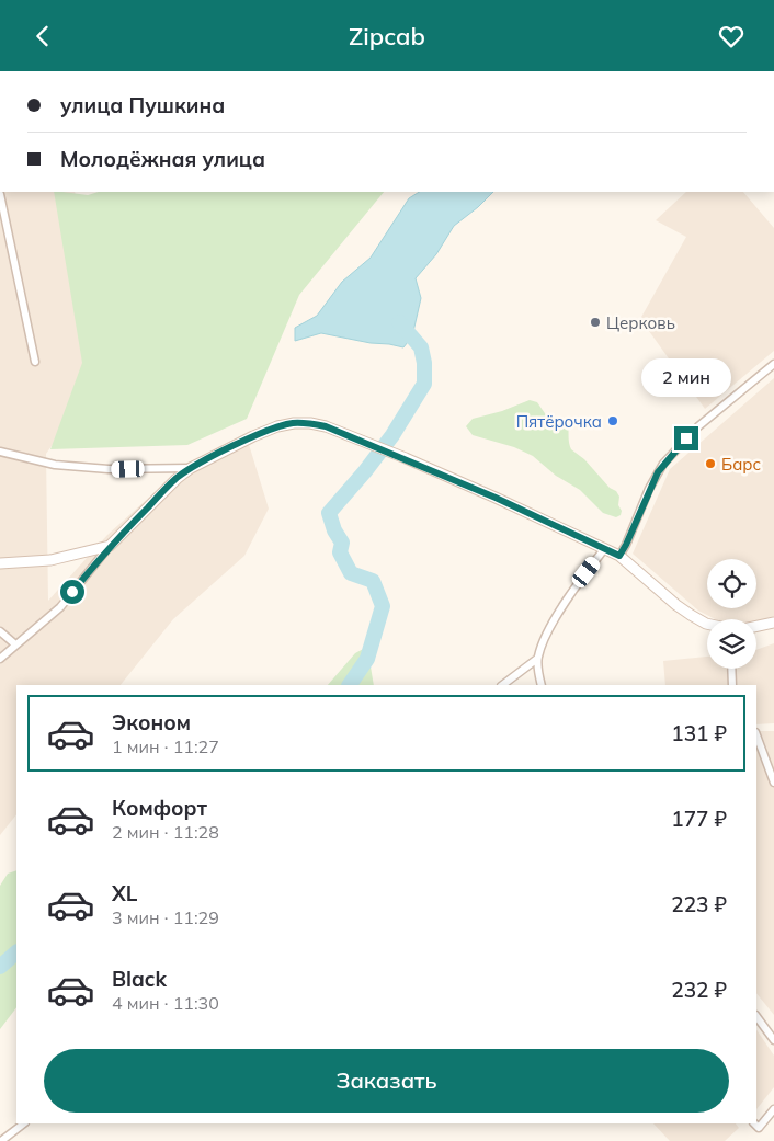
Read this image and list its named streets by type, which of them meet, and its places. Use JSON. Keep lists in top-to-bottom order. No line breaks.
{"places":["Церковь","Пятёрочка","Барс"],"page":{"header":"Zipcab","banner":["улица Пушкина","Молодёжная улица"],"bubble":"2 мин","list":[{"name":"Эконом","note":"1 мин · 11:27","value":"131 ₽"},{"name":"Комфорт","note":"2 мин · 11:28","value":"177 ₽"},{"name":"XL","note":"3 мин · 11:29","value":"223 ₽"},{"name":"Black","note":"4 мин · 11:30","value":"232 ₽"}],"buttons":"Заказать"}}
